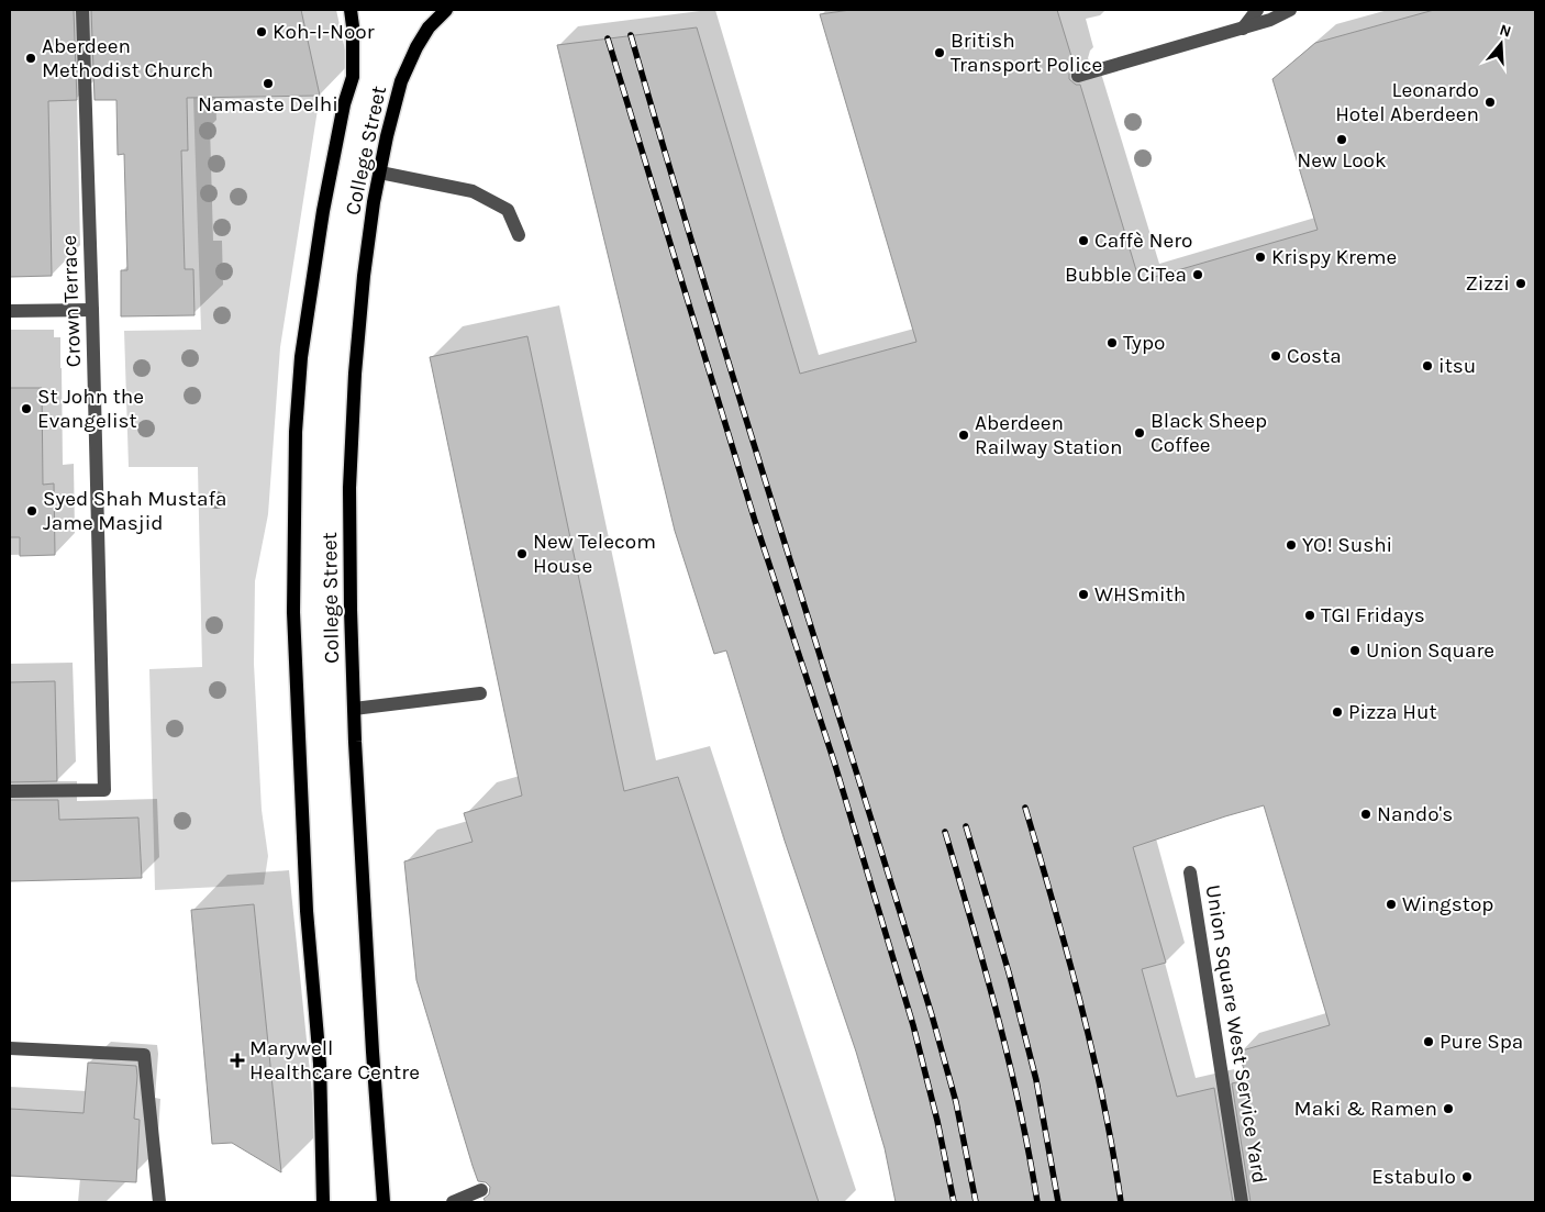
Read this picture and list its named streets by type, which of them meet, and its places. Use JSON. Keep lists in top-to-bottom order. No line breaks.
{"streets":{"main road":["College Street"],"street":["Crown Terrace","Union Square West Service Yard"]},"places":{"other":["Koh-I-Noor","British Transport Police","Aberdeen Methodist Church","Namaste Delhi","Leonardo Hotel Aberdeen","New Look","Caffè Nero","Krispy Kreme","Bubble CiTea","Zizzi","Typo","Costa","itsu","St John the Evangelist","Black Sheep Coffee","Aberdeen Railway Station","Syed Shah Mustafa Jame Masjid","YO! Sushi","New Telecom House","WHSmith","TGI Fridays","Union Square","Pizza Hut","Nando's","Wingstop","Pure Spa","Maki & Ramen","Estabulo"],"health":["Marywell Healthcare Centre"]},"north":"top"}
